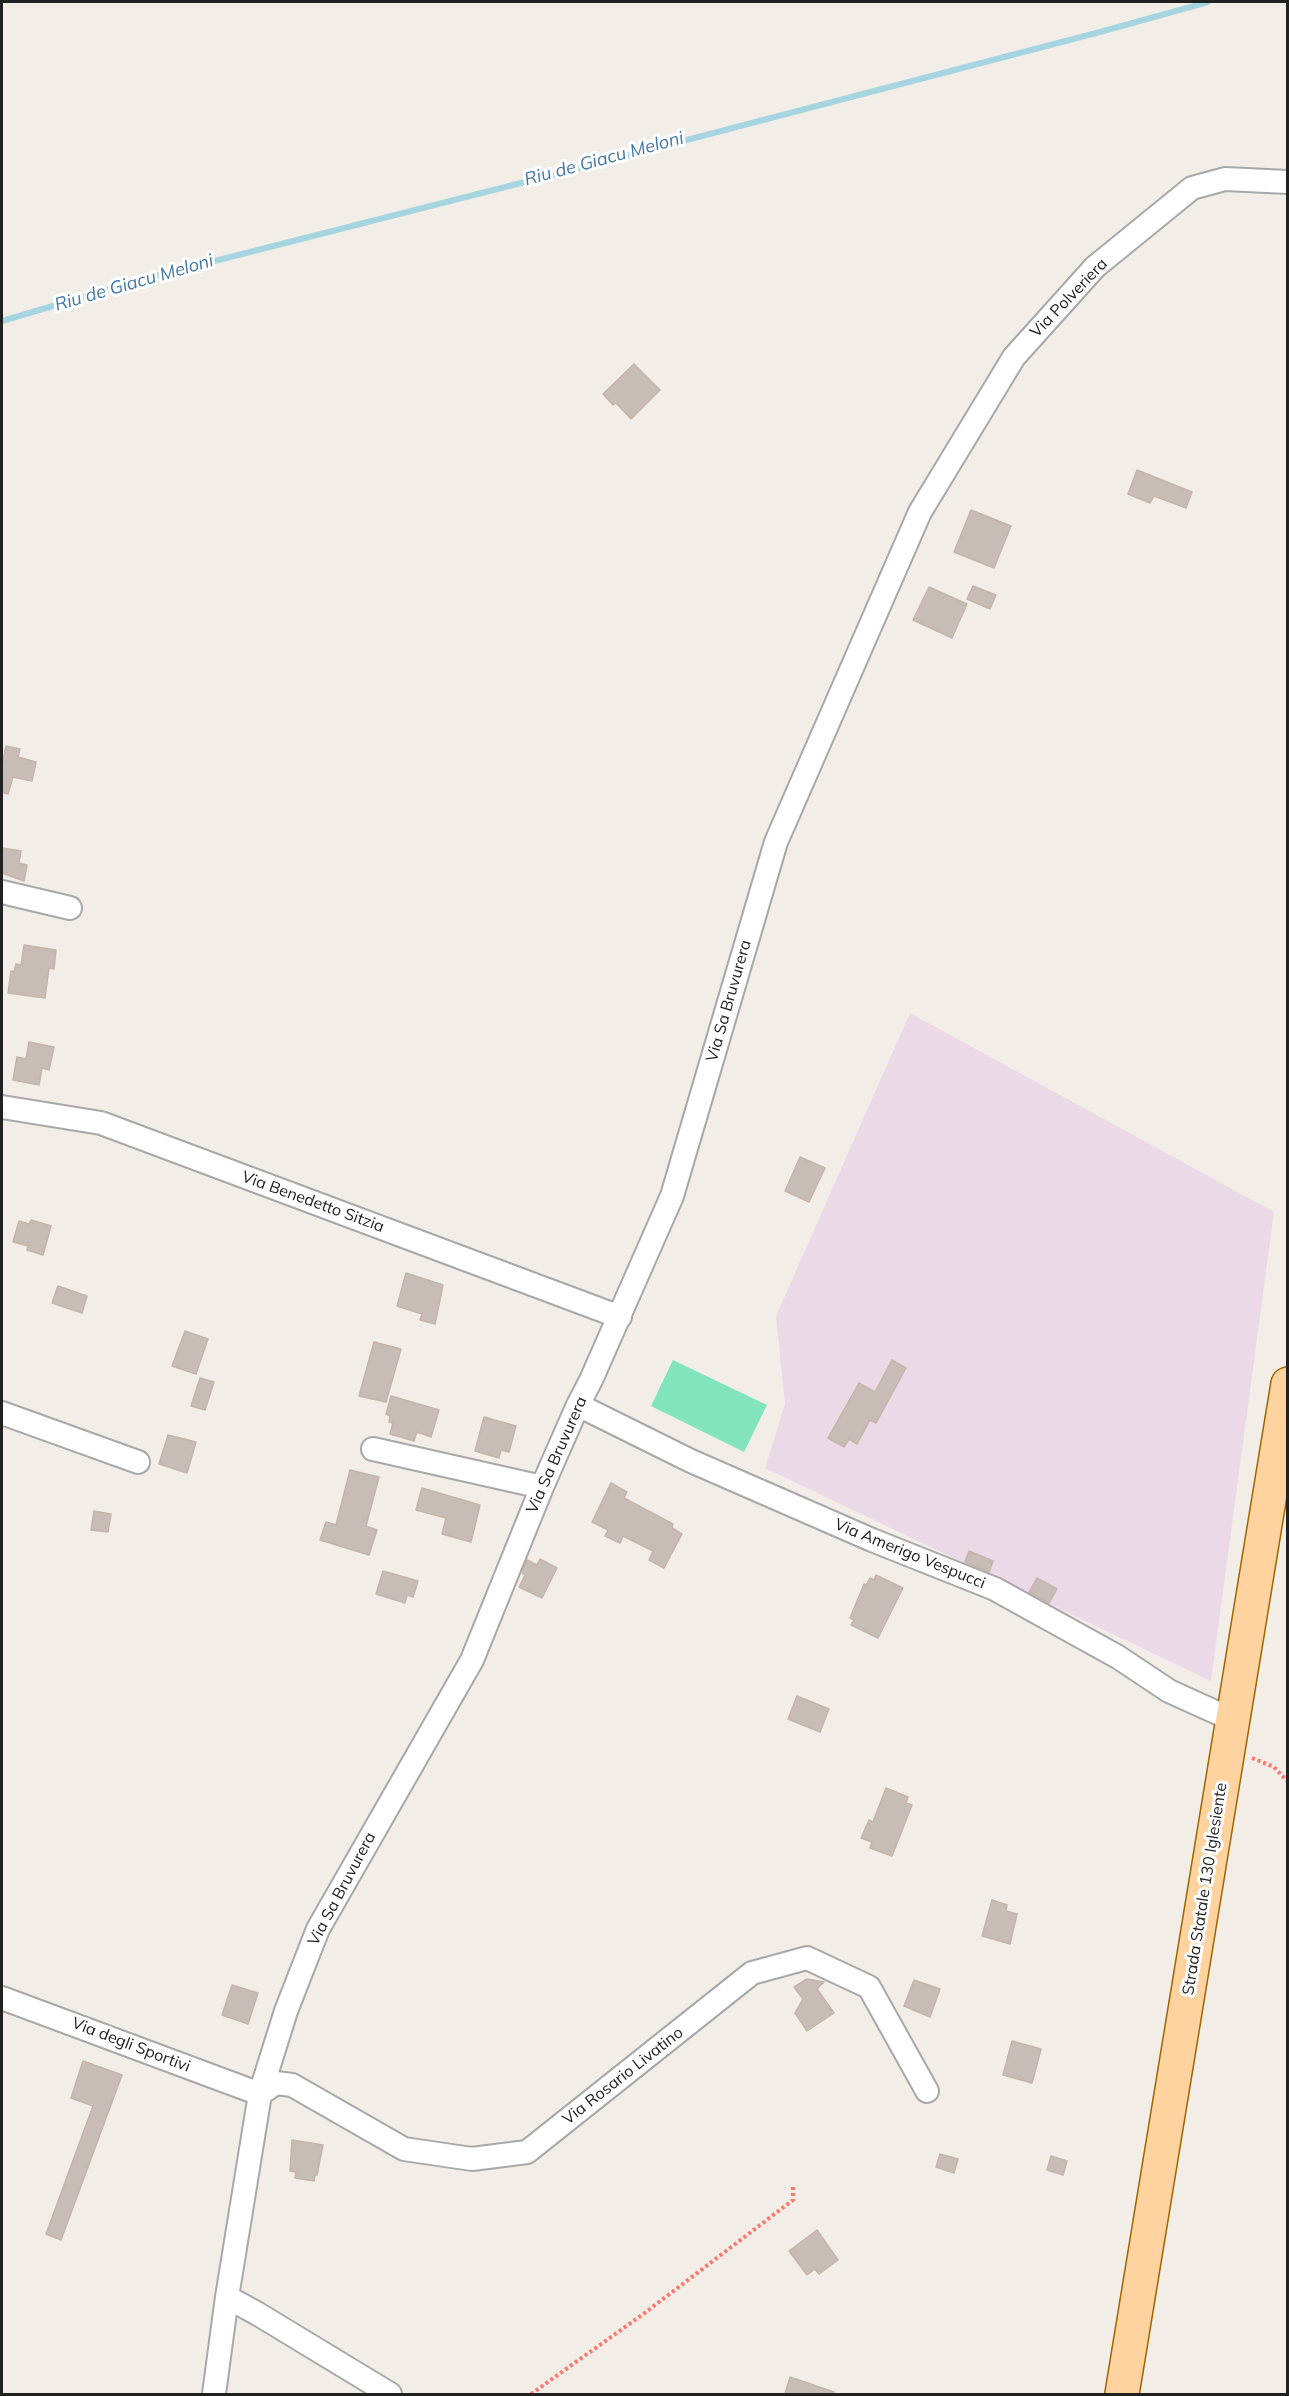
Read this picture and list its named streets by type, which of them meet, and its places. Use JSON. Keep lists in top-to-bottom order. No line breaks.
{"streets":{"main road":["Strada Statale 130 Iglesiente"],"street":["Via Polveriera","Via Sa Bruvurera","Via Benedetto Sitzia","Via Amerigo Vespucci","Via degli Sportivi","Via Rosario Livatino"]},"crossings":[["Via Polveriera","Via Sa Bruvurera"],["Via Sa Bruvurera","Via Benedetto Sitzia"],["Via Sa Bruvurera","Via Amerigo Vespucci"],["Via Sa Bruvurera","Via degli Sportivi"],["Via Sa Bruvurera","Via Rosario Livatino"],["Via Amerigo Vespucci","Strada Statale 130 Iglesiente"],["Via degli Sportivi","Via Rosario Livatino"]],"water":["Riu de Giacu Meloni"]}
